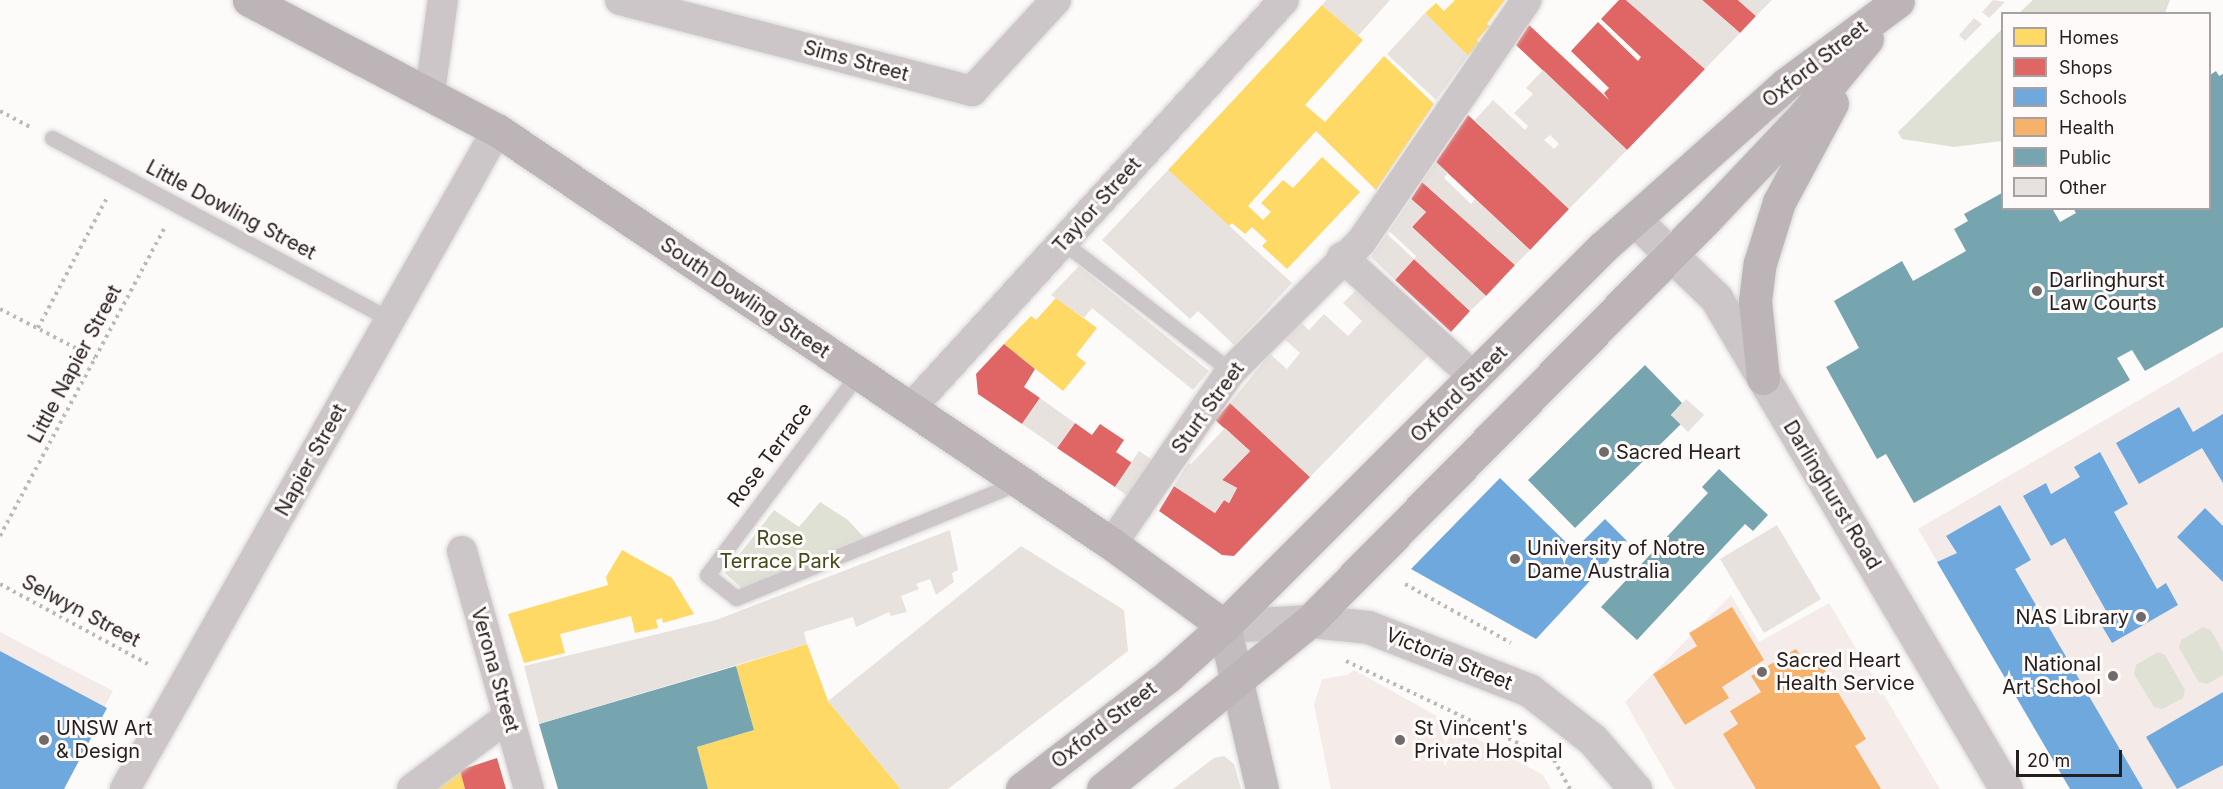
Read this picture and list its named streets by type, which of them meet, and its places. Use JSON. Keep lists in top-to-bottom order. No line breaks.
{"streets":{"main road":["Oxford Street","South Dowling Street"],"street":["Sims Street","Taylor Street","Sturt Street","Napier Street","Darlinghurst Road","Victoria Street","Verona Street"],"lane":["Little Dowling Street","Rose Terrace"],"path":["Little Napier Street","Selwyn Street"]},"crossings":[["Oxford Street","South Dowling Street"],["Oxford Street","Darlinghurst Road"],["Oxford Street","Victoria Street"],["Taylor Street","South Dowling Street"],["Little Dowling Street","Little Napier Street"],["Little Dowling Street","Napier Street"],["South Dowling Street","Sturt Street"],["South Dowling Street","Rose Terrace"],["South Dowling Street","Napier Street"],["South Dowling Street","Victoria Street"]],"parks":["Rose Terrace Park"],"places":["Darlinghurst Law Courts","Sacred Heart","University of Notre Dame Australia","NAS Library","Sacred Heart Health Service","National Art School","UNSW Art & Design","St Vincent's Private Hospital"],"legend":["Homes","Shops","Schools","Health","Public","Other"],"scale_bar":"20 m"}
